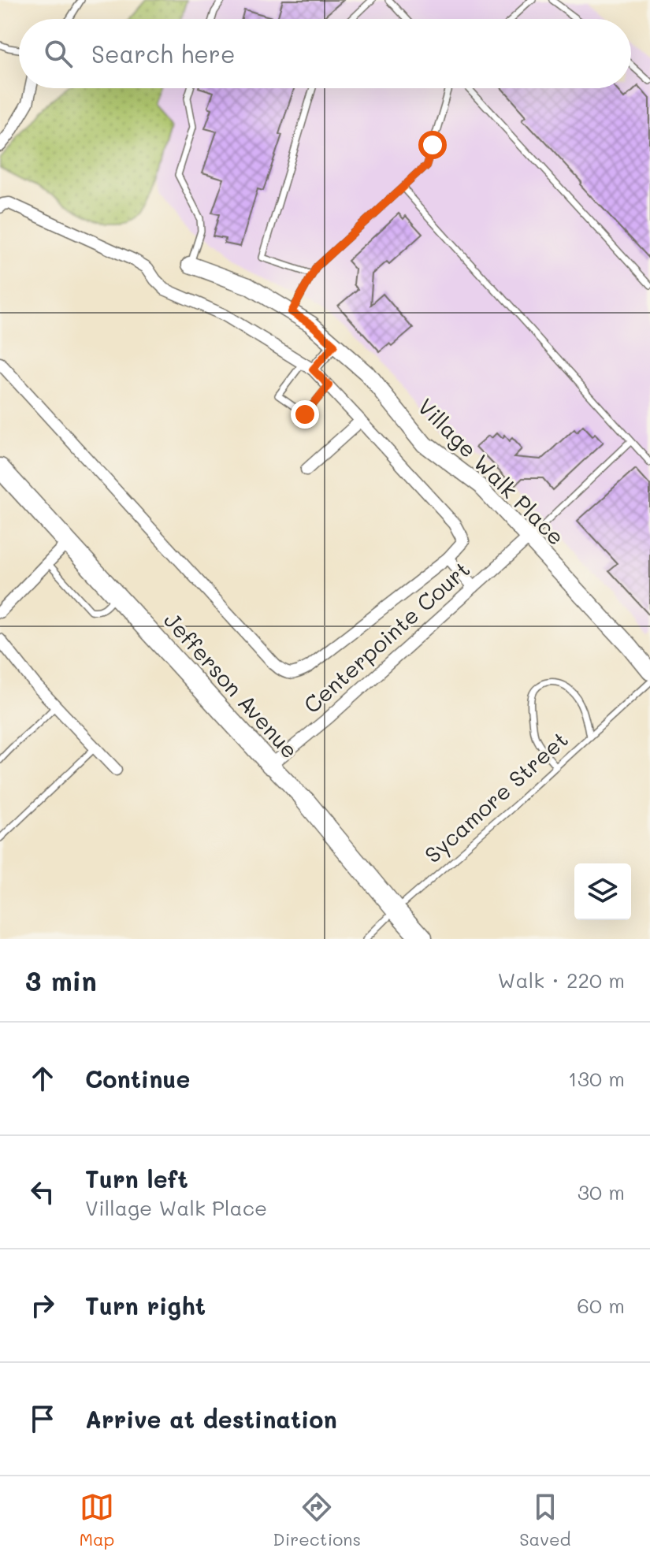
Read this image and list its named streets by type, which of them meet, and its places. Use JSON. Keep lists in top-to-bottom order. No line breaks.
{"streets":{"main road":["Jefferson Avenue"],"street":["Village Walk Place","Centerpointe Court"],"lane":["Sycamore Street"]},"crossings":[["Village Walk Place","Centerpointe Court"],["Centerpointe Court","Jefferson Avenue"],["Jefferson Avenue","Sycamore Street"]],"page":{"search":"Search here","heading":["3 min","Walk · 220 m"],"list":[["Continue","130 m"],["Turn left","Village Walk Place","30 m"],["Turn right","60 m"],"Arrive at destination"],"nav":["Map","Directions","Saved"]}}
